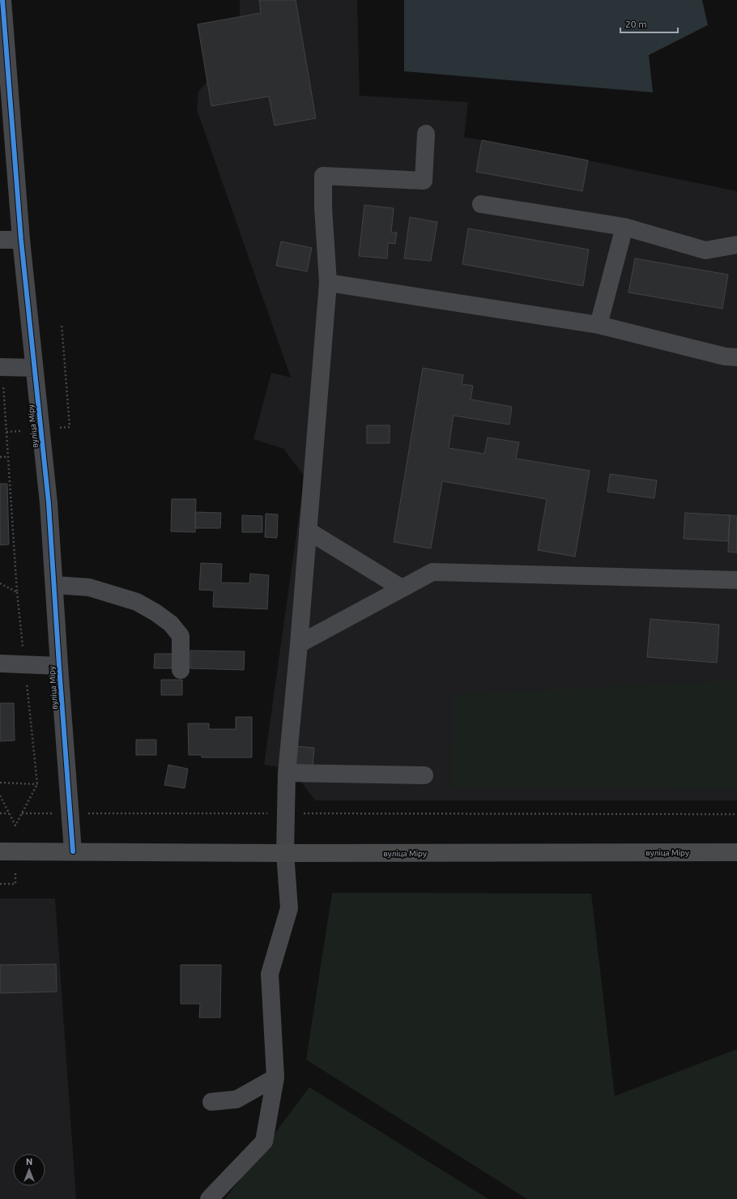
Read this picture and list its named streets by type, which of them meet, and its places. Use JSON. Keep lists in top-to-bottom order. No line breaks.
{"streets":{"main road":["вуліца Міру"]},"scale_bar":"20 m","north":"top"}
